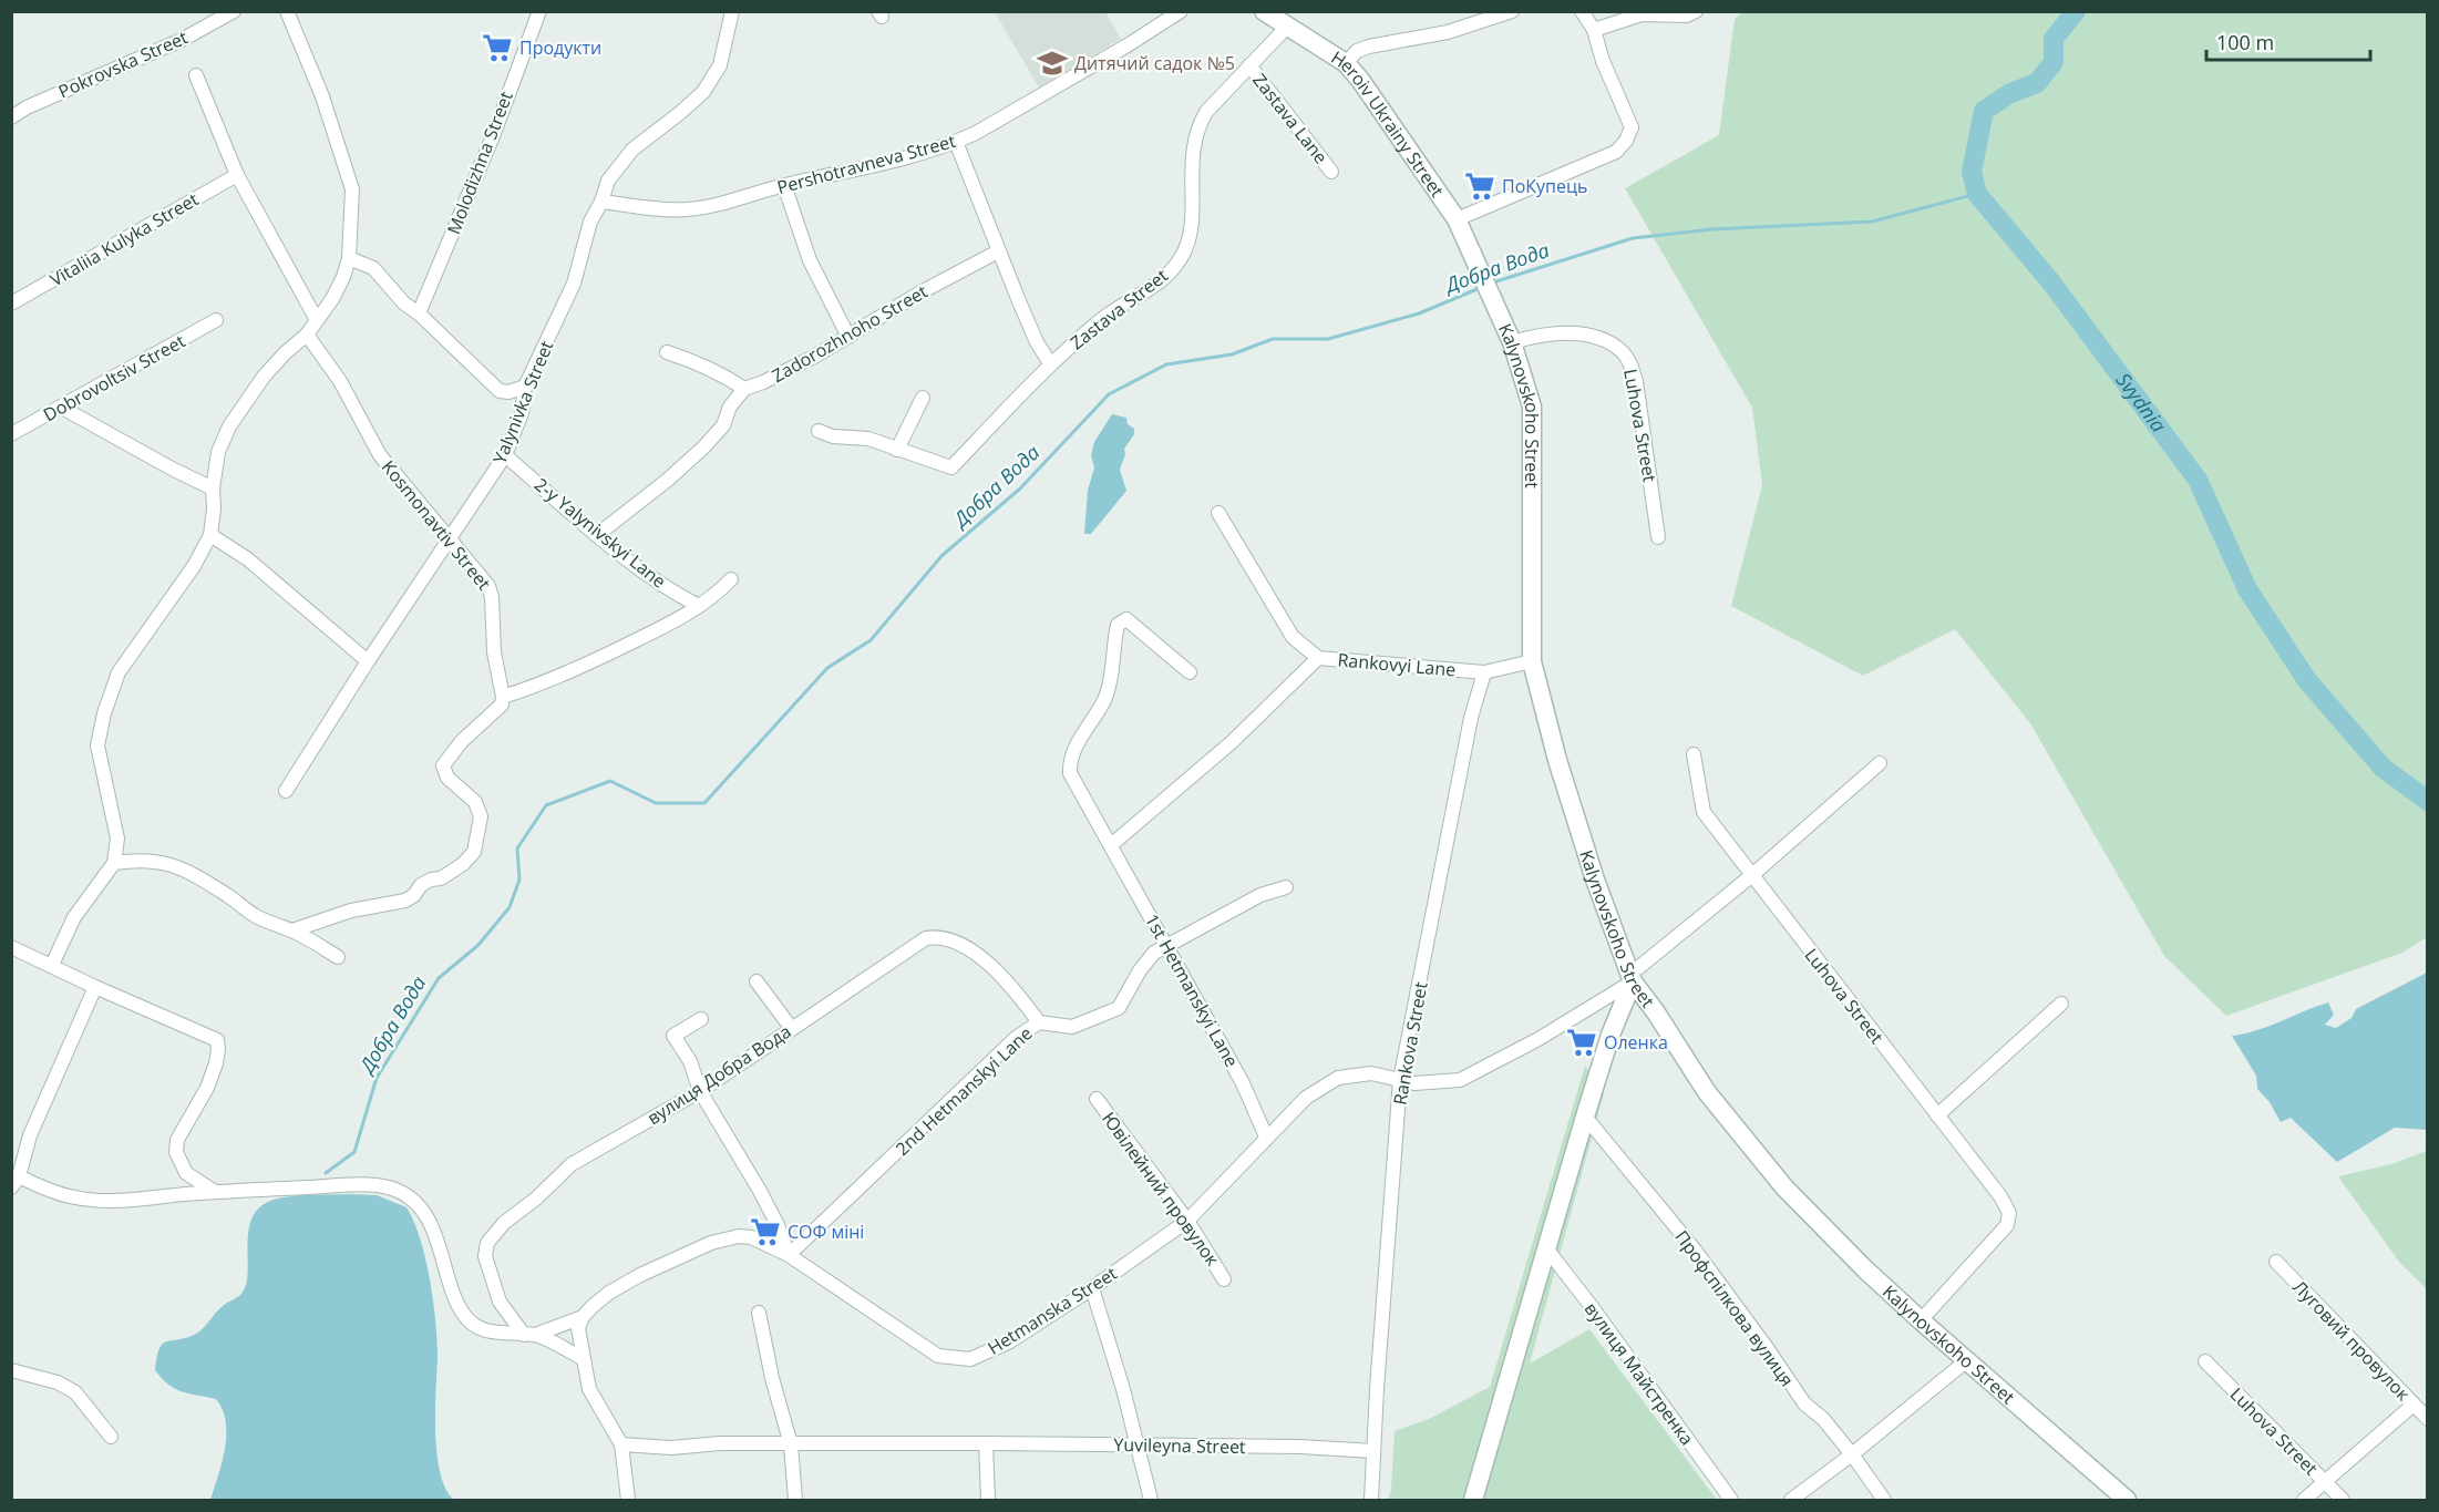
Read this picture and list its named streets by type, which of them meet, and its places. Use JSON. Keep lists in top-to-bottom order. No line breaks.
{"streets":{"main road":["Heroiv Ukrainy Street","Kalynovskoho Street"],"street":["Pokrovska Street","Zastava Lane","Molodizhna Street","Pershotravneva Street","Vitaliia Kulyka Street","Zastava Street","Zadorozhnoho Street","Dobrovoltsiv Street","Yalynivka Street","Luhova Street","Kosmonavtiv Street","2-y Yalynivskyi Lane","Rankovyi Lane","1st Hetmanskyi Lane","Rankova Street","вулиця Добра Вода","2nd Hetmanskyi Lane","Ювілейний провулок","Профспілкова вулиця","Hetmanska Street","Луговий провулок","вулиця Майстренка","Yuvileyna Street"]},"crossings":[["Zastava Lane","Zastava Street"],["Heroiv Ukrainy Street","Zastava Street"],["Heroiv Ukrainy Street","Kalynovskoho Street"],["Pershotravneva Street","Yalynivka Street"],["Yalynivka Street","Kosmonavtiv Street"],["Yalynivka Street","2-y Yalynivskyi Lane"],["Kalynovskoho Street","Luhova Street"],["Kalynovskoho Street","Rankovyi Lane"],["Kalynovskoho Street","Hetmanska Street"],["Luhova Street","Hetmanska Street"],["Rankovyi Lane","Rankova Street"],["1st Hetmanskyi Lane","2nd Hetmanskyi Lane"],["1st Hetmanskyi Lane","Hetmanska Street"],["Rankova Street","Hetmanska Street"],["Rankova Street","Yuvileyna Street"],["вулиця Добра Вода","2nd Hetmanskyi Lane"],["2nd Hetmanskyi Lane","Hetmanska Street"],["Ювілейний провулок","Hetmanska Street"]],"water":["Добра Вода","Svydnia"],"places":{"supermarket":["Продукти","ПоКупець","Оленка","СОФ міні"],"school or university":["Дитячий садок №5"]},"scale_bar":"100 m"}
